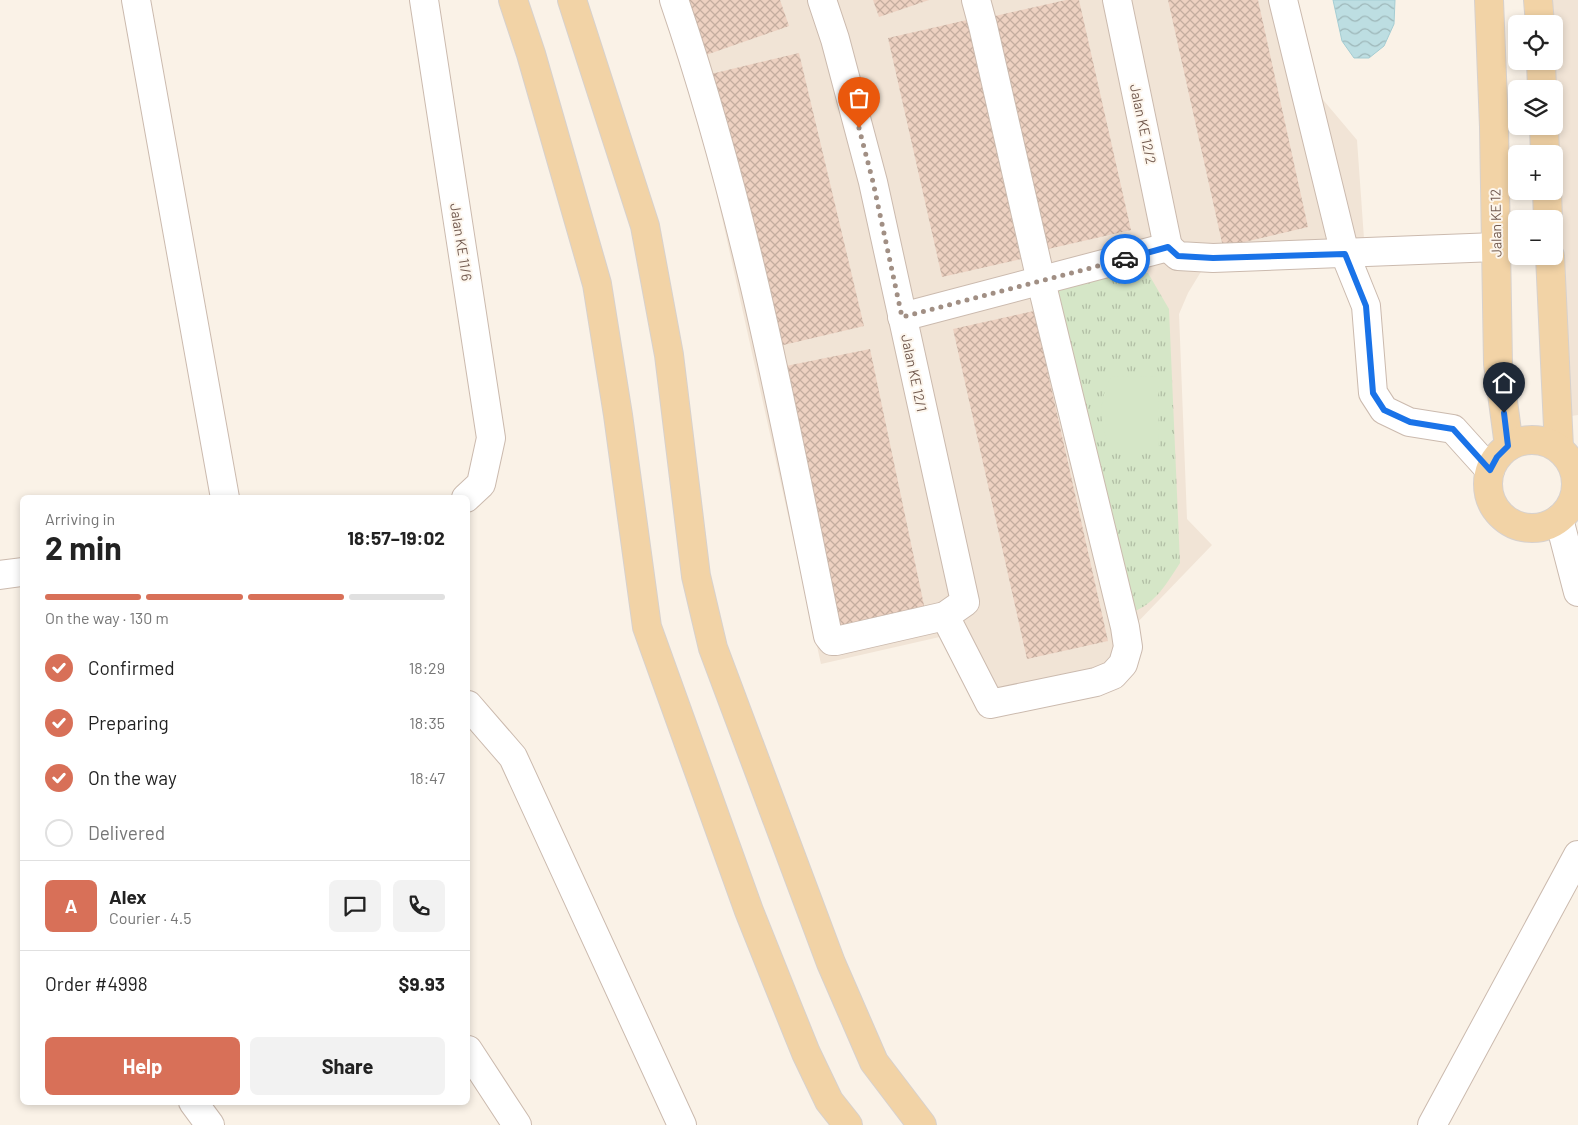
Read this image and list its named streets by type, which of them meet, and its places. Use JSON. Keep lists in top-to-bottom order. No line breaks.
{"streets":{"main road":["Jalan KE 12"],"street":["Jalan KE 12/2","Jalan KE 11/6","Jalan KE 12/1"]},"page":{"map_buttons":["+","−"],"heading":["2 min","Arriving in","18:57–19:02"],"panel":["Alex","Courier · 4.5","Order #4998","$9.93"],"bar":"On the way · 130 m","list":[["Confirmed","18:29"],["Preparing","18:35"],["On the way","18:47"],"Delivered"],"round":"A","buttons":["Help","Share"]}}
